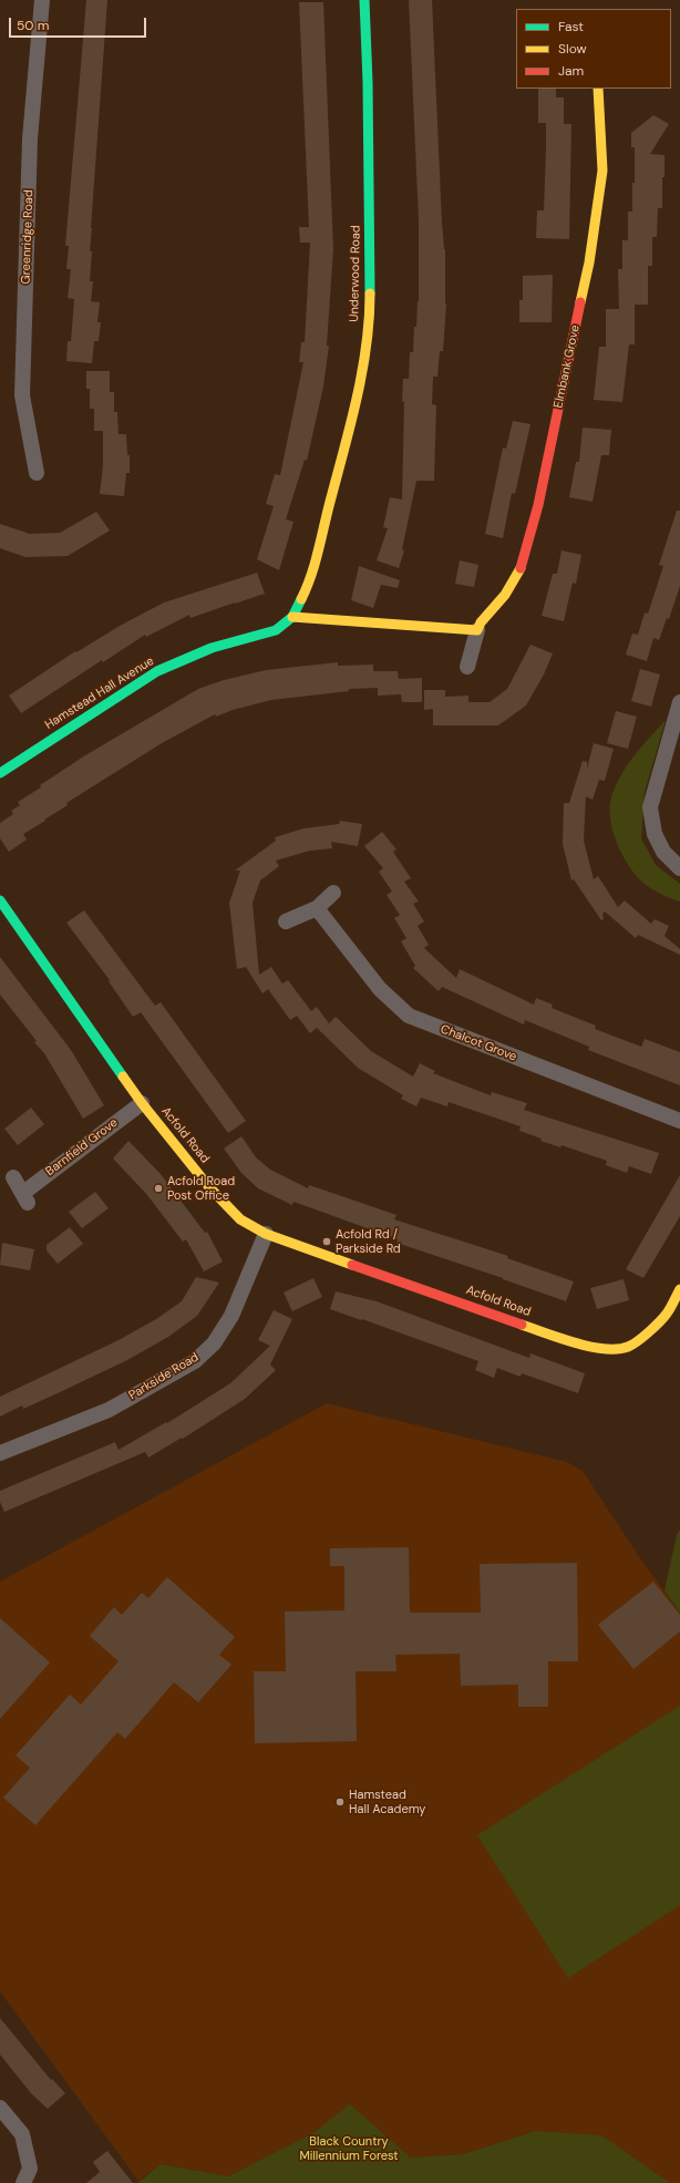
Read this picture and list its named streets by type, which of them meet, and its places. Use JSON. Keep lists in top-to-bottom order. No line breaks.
{"streets":{"street":["Greenridge Road","Underwood Road","Elmbank Grove","Hamstead Hall Avenue","Chalcot Grove","Acfold Road","Barnfield Grove","Parkside Road"]},"crossings":[["Underwood Road","Hamstead Hall Avenue"],["Acfold Road","Barnfield Grove"],["Acfold Road","Parkside Road"]],"parks":["Black Country Millennium Forest"],"places":["Acfold Road Post Office","Acfold Rd / Parkside Rd","Hamstead Hall Academy"],"legend":["Fast","Slow","Jam"],"scale_bar":"50 m"}
